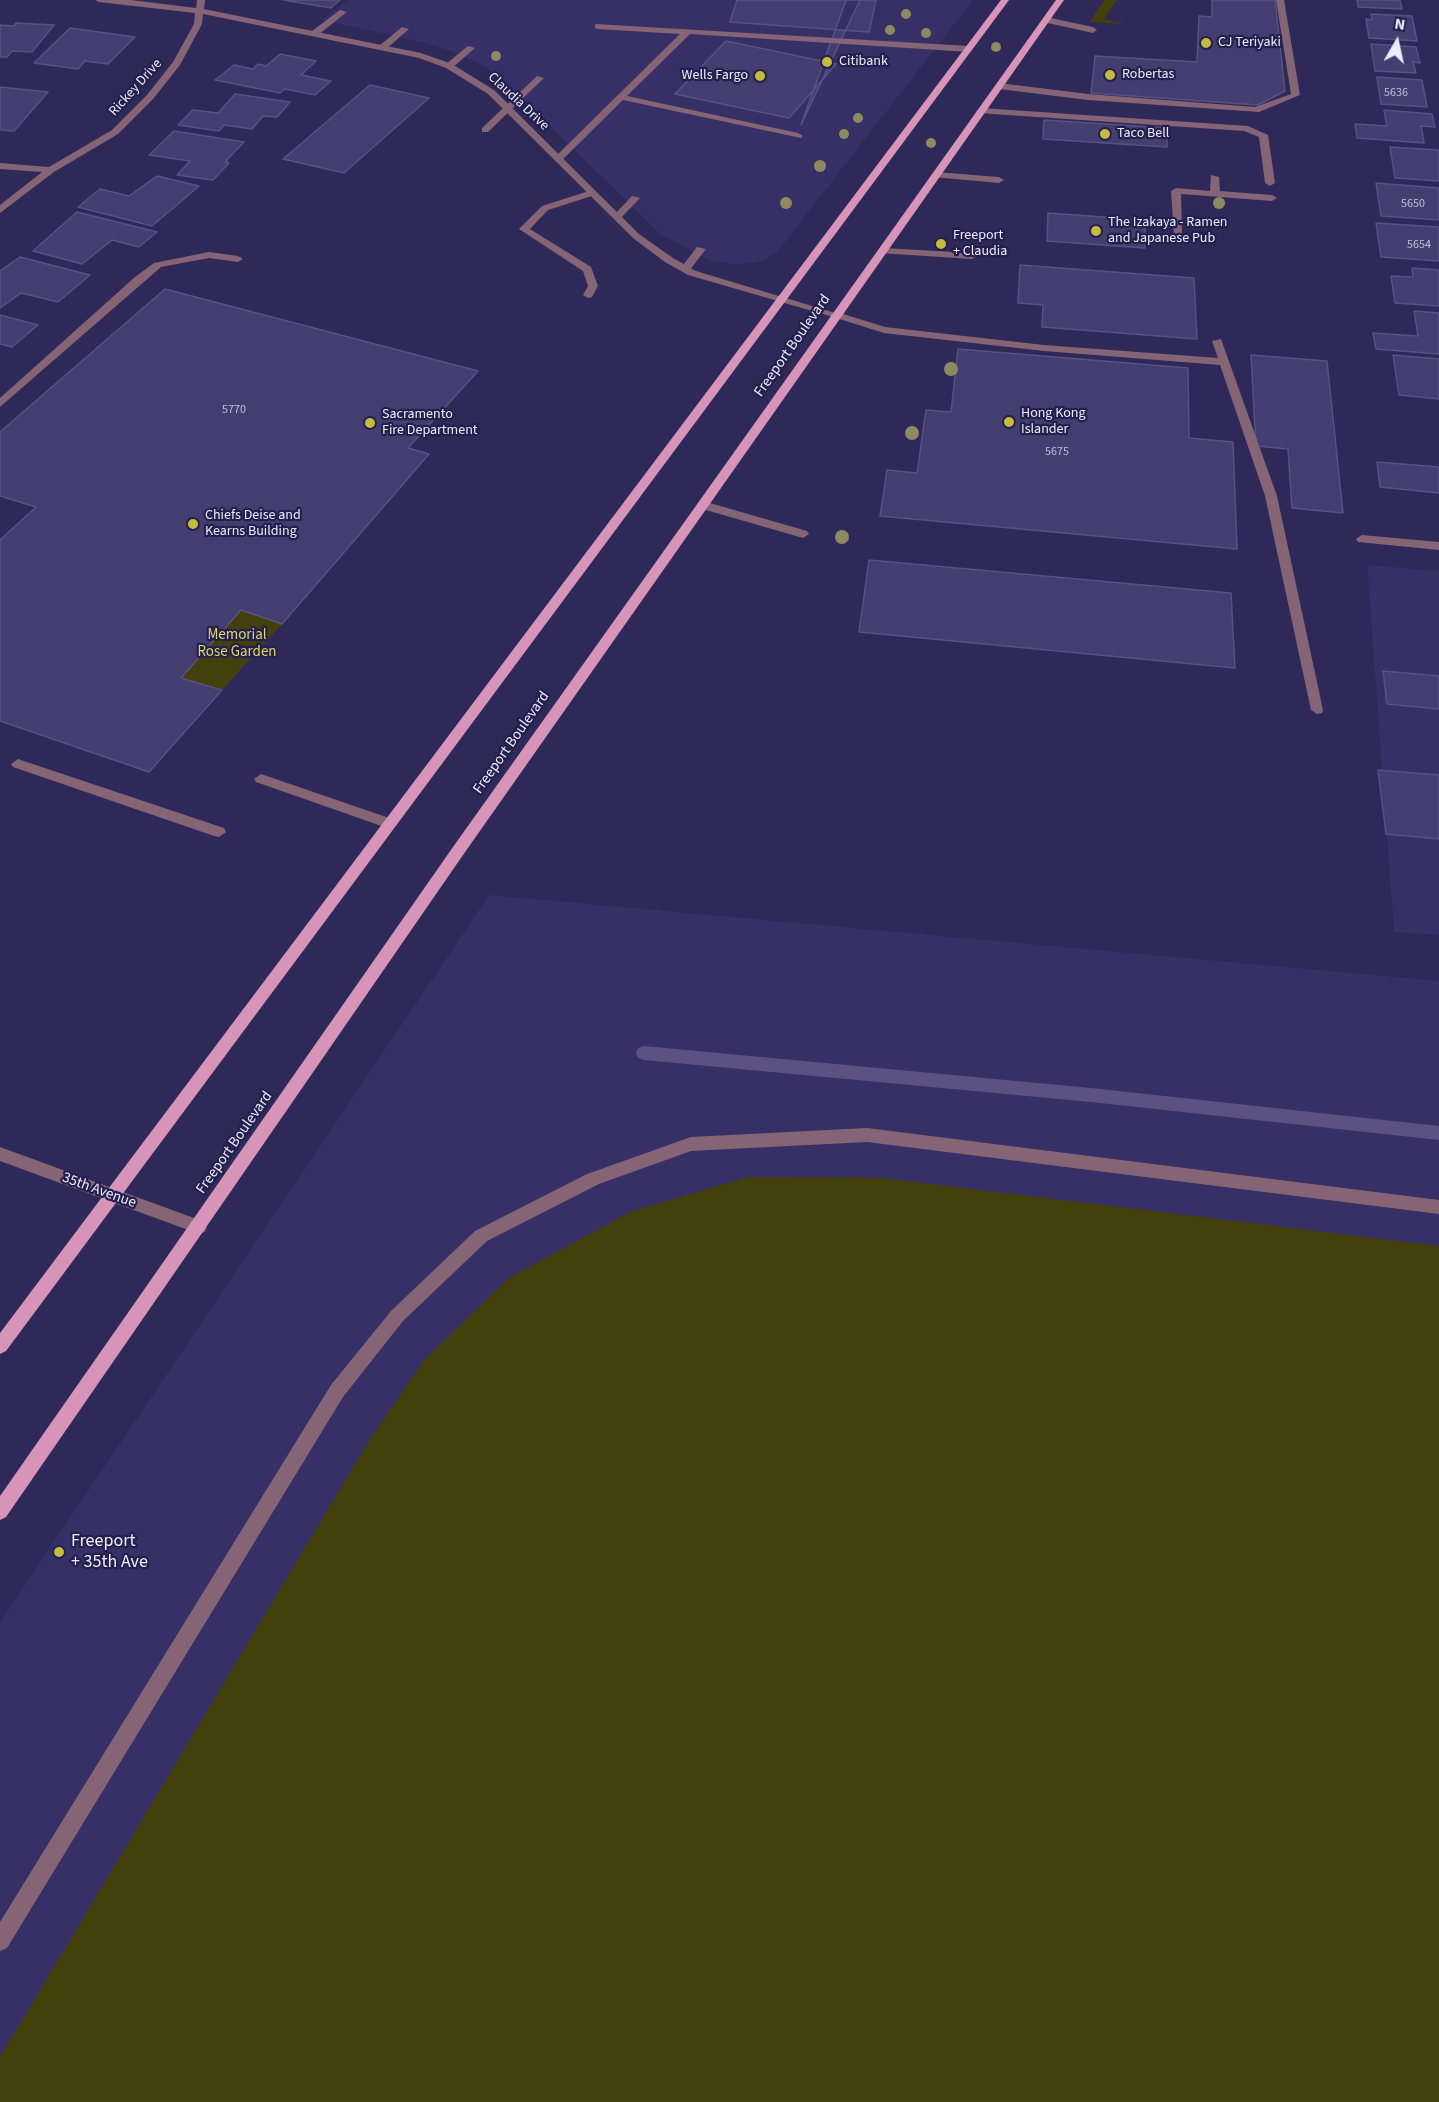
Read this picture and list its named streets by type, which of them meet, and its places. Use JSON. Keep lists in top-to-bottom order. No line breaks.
{"streets":{"main road":["Freeport Boulevard"],"street":["Rickey Drive","Claudia Drive","35th Avenue"]},"crossings":[["Rickey Drive","Claudia Drive"],["Claudia Drive","Freeport Boulevard"],["Freeport Boulevard","35th Avenue"]],"parks":["Memorial Rose Garden"],"places":["CJ Teriyaki","Citibank","Robertas","Wells Fargo","Taco Bell","The Izakaya - Ramen and Japanese Pub","Freeport + Claudia","Hong Kong Islander","Sacramento Fire Department","Chiefs Deise and Kearns Building","Freeport + 35th Ave"],"house_numbers":["5636","5650","5654","5770","5675"],"north":"top"}
